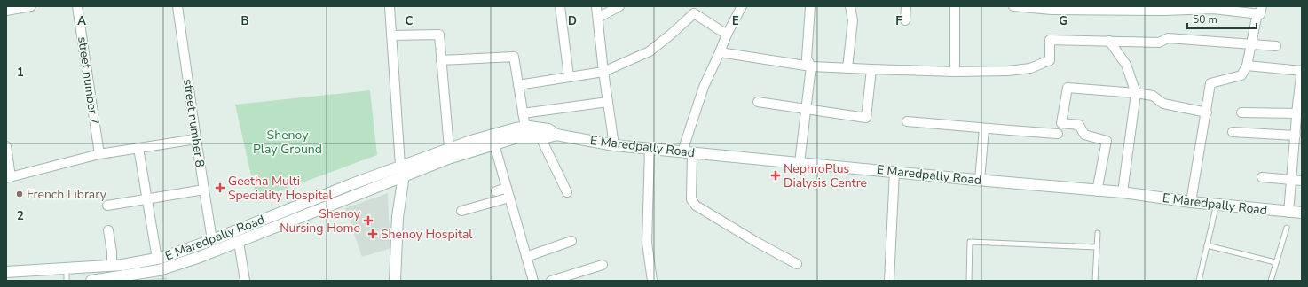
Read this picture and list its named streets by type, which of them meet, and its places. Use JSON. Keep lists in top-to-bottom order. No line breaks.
{"streets":{"main road":["E Maredpally Road"],"street":["street number 7","street number 8"]},"crossings":[["street number 8","E Maredpally Road"]],"parks":["Shenoy Play Ground"],"places":{"health":["NephroPlus Dialysis Centre","Geetha Multi Speciality Hospital","Shenoy Nursing Home","Shenoy Hospital"],"other":["French Library"]},"scale_bar":"50 m","grid":{"columns":["A","B","C","D","E","F","G"],"rows":["1","2"]}}
